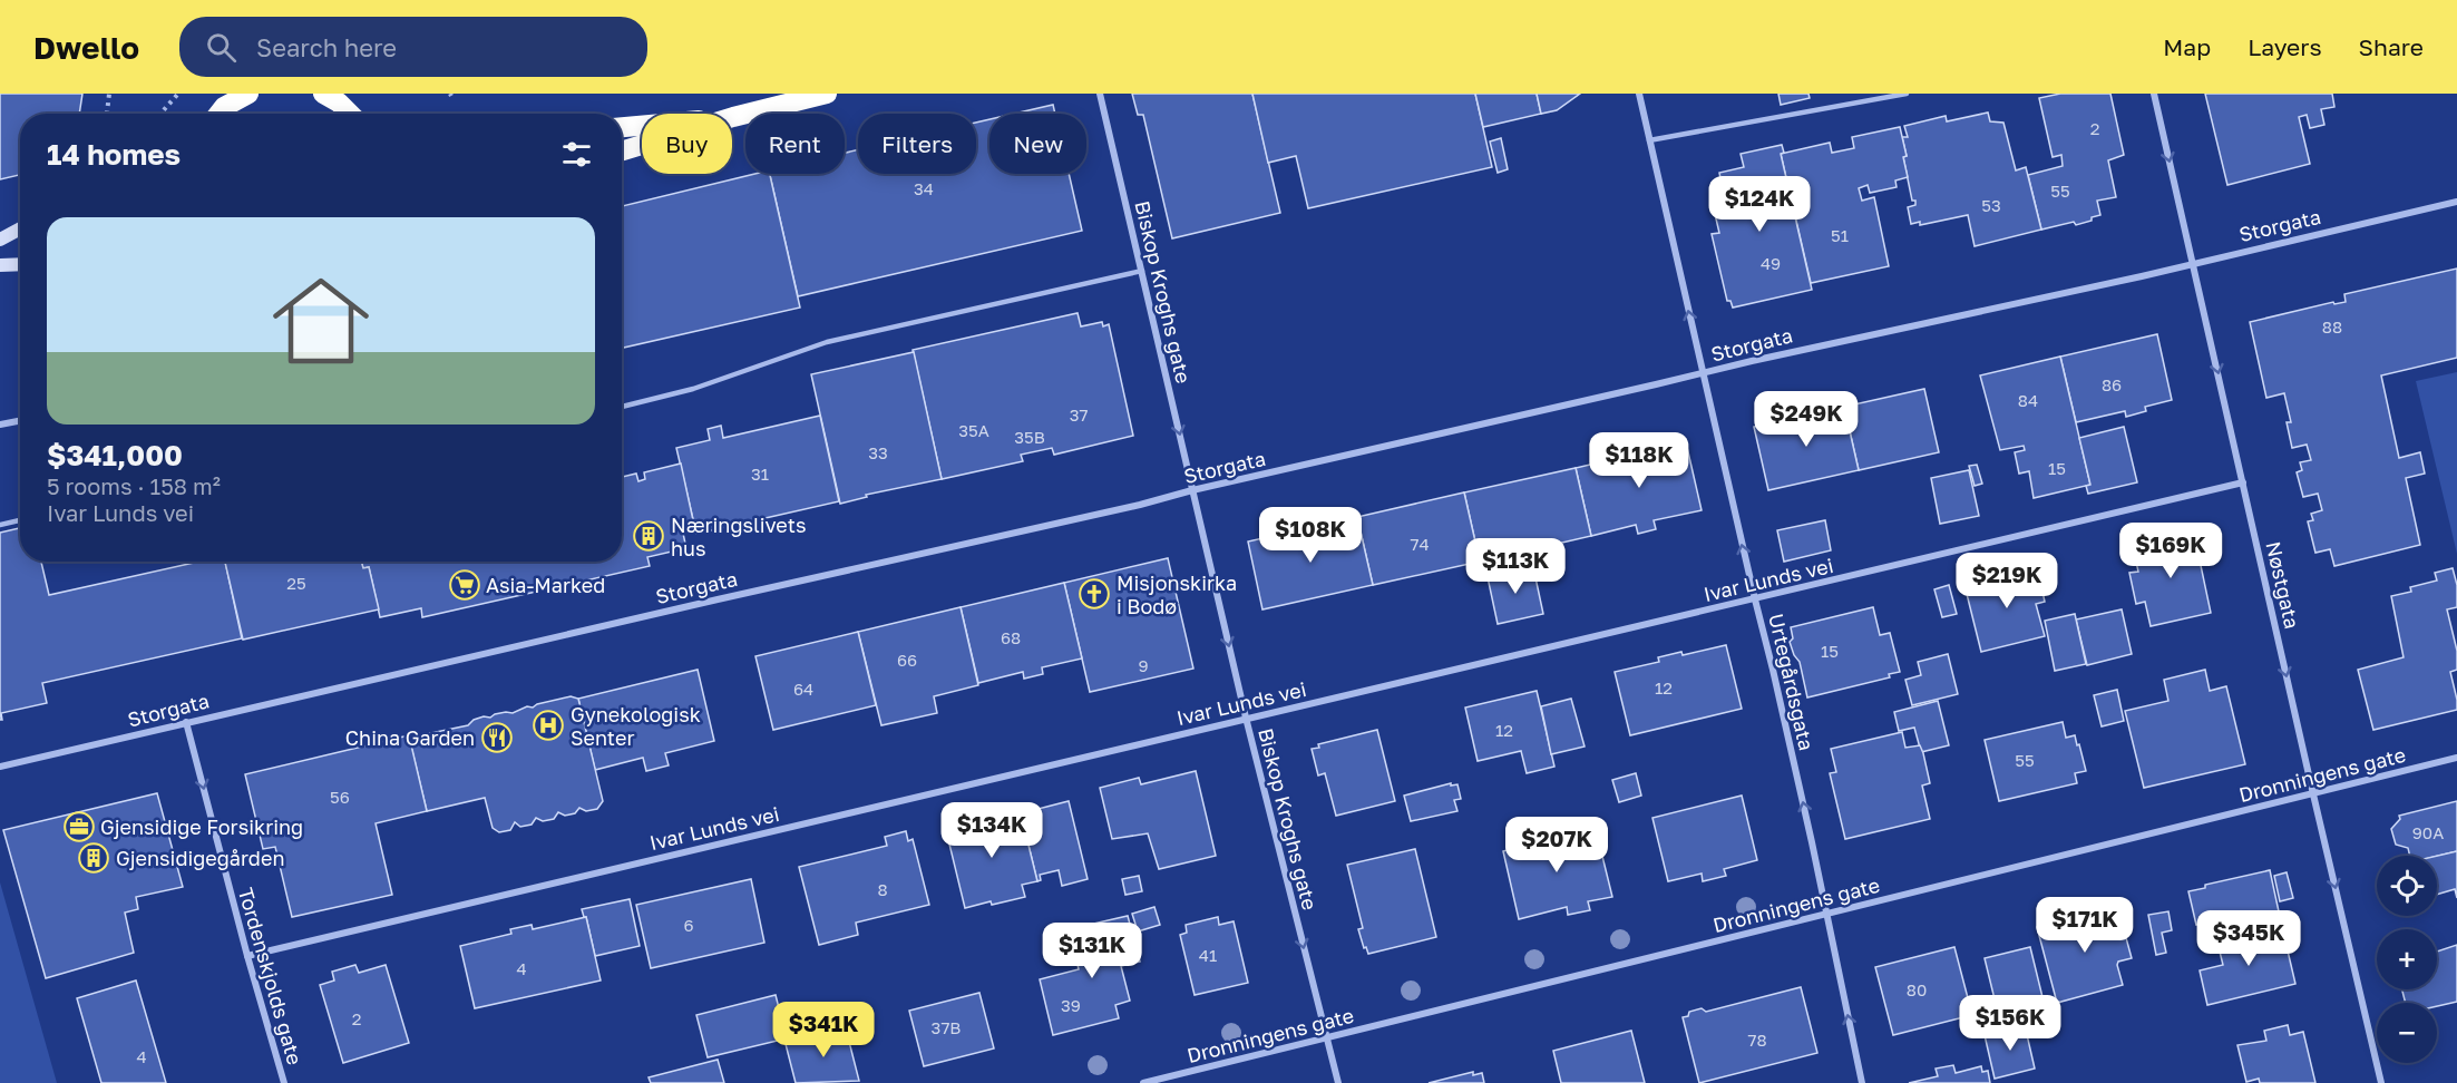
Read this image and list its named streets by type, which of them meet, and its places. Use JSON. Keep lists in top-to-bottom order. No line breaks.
{"streets":{"street":["Storgata","Biskop Kroghs gate","Ivar Lunds vei","Nøstgata","Urtegårdsgata","Dronningens gate","Tordenskjolds gate"]},"crossings":[["Storgata","Biskop Kroghs gate"],["Storgata","Nøstgata"],["Storgata","Urtegårdsgata"],["Storgata","Tordenskjolds gate"],["Biskop Kroghs gate","Ivar Lunds vei"],["Biskop Kroghs gate","Dronningens gate"],["Ivar Lunds vei","Nøstgata"],["Ivar Lunds vei","Urtegårdsgata"],["Ivar Lunds vei","Tordenskjolds gate"],["Nøstgata","Dronningens gate"],["Urtegårdsgata","Dronningens gate"]],"one_way":["Biskop Kroghs gate","Nøstgata","Urtegårdsgata","Tordenskjolds gate"],"places":{"building":["Næringslivets hus","Gjensidigegården"],"supermarket":["Asia-Marked"],"church":["Misjonskirka i Bodø"],"hospital":["Gynekologisk Senter"],"restaurant":["China Garden"],"office":["Gjensidige Forsikring"]},"house_numbers":["2","34","55","53","51","49","88","86","84","37","35A","35B","33","15","31","74","25","68","15","66","9","12","64","12","55","56","90A","8","6","41","4","80","39","2","37B","78","4"],"page":{"header":"Dwello","search":"Search here","nav":["Map","Layers","Share"],"chip":["Buy","Rent","Filters","New"],"heading":"14 homes","price":["$124K","$249K","$118K","$108K","$169K","$113K","$219K","$134K","$207K","$171K","$345K","$131K","$156K","$341K"],"list":[{"name":"$341,000","note":"5 rooms · 158 m² · Ivar Lunds vei"}],"map_buttons":["+","−"]}}
